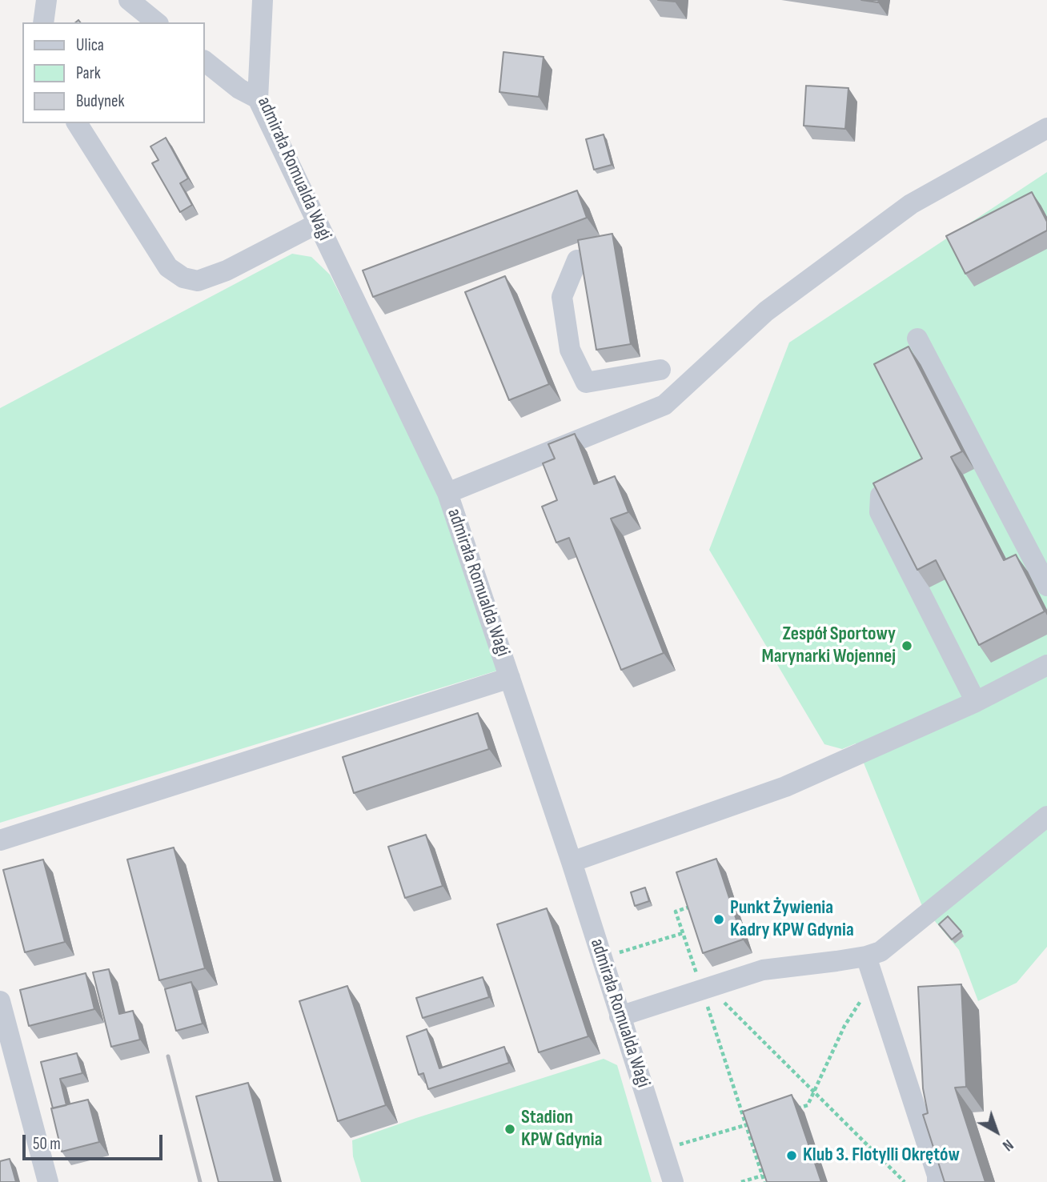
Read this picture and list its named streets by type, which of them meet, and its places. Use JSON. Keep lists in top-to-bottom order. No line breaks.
{"streets":{"street":["admirała Romualda Wagi"]},"places":["Zespół Sportowy Marynarki Wojennej","Punkt Żywienia Kadry KPW Gdynia","Stadion KPW Gdynia","Klub 3. Flotylli Okrętów"],"legend":["Ulica","Park","Budynek"],"scale_bar":"50 m","north":"bottom right"}
